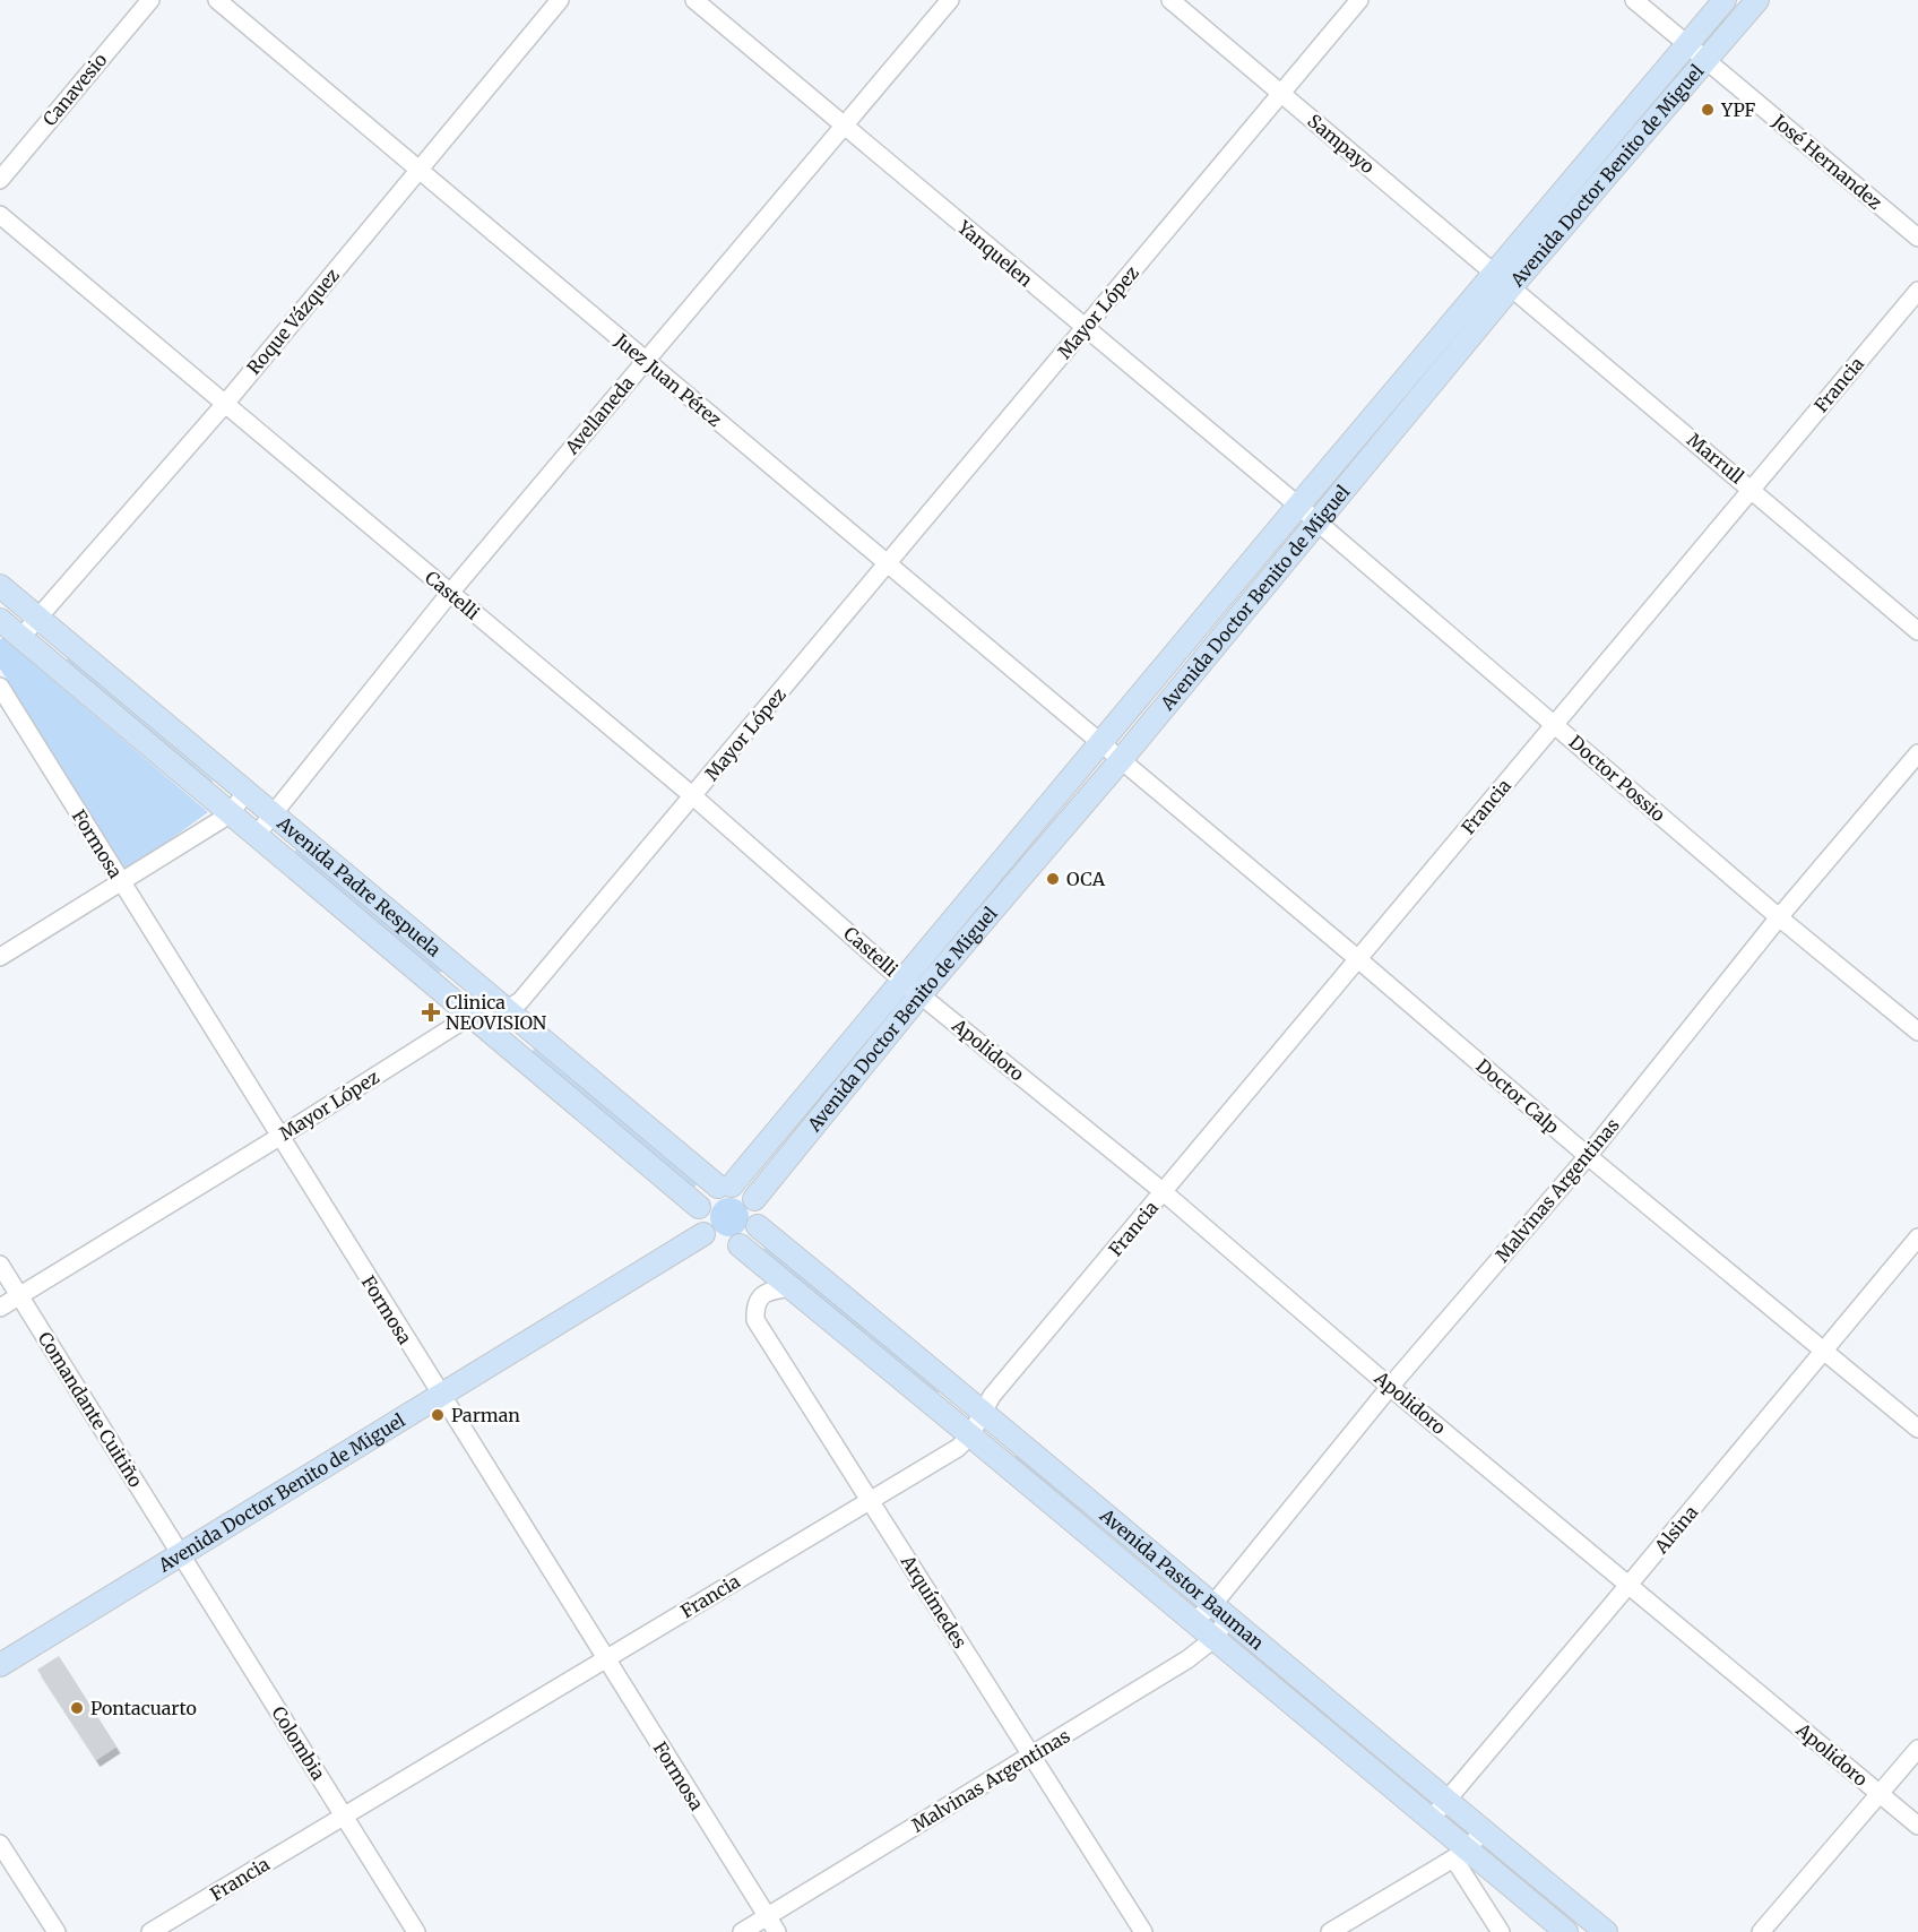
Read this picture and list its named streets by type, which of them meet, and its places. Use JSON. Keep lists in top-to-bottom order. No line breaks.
{"streets":{"main road":["Avenida Doctor Benito de Miguel","Avenida Padre Respuela","Avenida Pastor Bauman"],"street":["Canavesio","Sampayo","José Hernandez","Yanquelen","Mayor López","Roque Vázquez","Juez Juan Pérez","Francia","Avellaneda","Marrull","Castelli","Doctor Possio","Formosa","Apolidoro","Doctor Calp","Malvinas Argentinas","Comandante Cuitiño","Alsina","Arquímedes","Colombia"]},"crossings":[["Sampayo","Avenida Doctor Benito de Miguel"],["Sampayo","Mayor López"],["Sampayo","Marrull"],["José Hernandez","Avenida Doctor Benito de Miguel"],["Avenida Doctor Benito de Miguel","Yanquelen"],["Avenida Doctor Benito de Miguel","Juez Juan Pérez"],["Avenida Doctor Benito de Miguel","Marrull"],["Avenida Doctor Benito de Miguel","Castelli"],["Avenida Doctor Benito de Miguel","Doctor Possio"],["Avenida Doctor Benito de Miguel","Formosa"],["Avenida Doctor Benito de Miguel","Avenida Padre Respuela"],["Avenida Doctor Benito de Miguel","Apolidoro"],["Avenida Doctor Benito de Miguel","Doctor Calp"],["Avenida Doctor Benito de Miguel","Comandante Cuitiño"],["Avenida Doctor Benito de Miguel","Avenida Pastor Bauman"],["Avenida Doctor Benito de Miguel","Colombia"],["Yanquelen","Mayor López"],["Yanquelen","Avellaneda"],["Yanquelen","Doctor Possio"],["Mayor López","Juez Juan Pérez"],["Mayor López","Castelli"],["Mayor López","Formosa"],["Mayor López","Avenida Padre Respuela"],["Mayor López","Comandante Cuitiño"],["Roque Vázquez","Juez Juan Pérez"],["Roque Vázquez","Castelli"],["Roque Vázquez","Avenida Padre Respuela"],["Juez Juan Pérez","Avellaneda"],["Juez Juan Pérez","Doctor Calp"],["Francia","Marrull"],["Francia","Doctor Possio"],["Francia","Formosa"],["Francia","Apolidoro"],["Francia","Doctor Calp"],["Francia","Avenida Pastor Bauman"],["Francia","Arquímedes"],["Francia","Colombia"],["Avellaneda","Castelli"],["Avellaneda","Avenida Padre Respuela"],["Castelli","Apolidoro"],["Doctor Possio","Malvinas Argentinas"],["Formosa","Malvinas Argentinas"],["Avenida Padre Respuela","Avenida Pastor Bauman"],["Apolidoro","Malvinas Argentinas"],["Apolidoro","Alsina"],["Doctor Calp","Malvinas Argentinas"],["Doctor Calp","Alsina"],["Malvinas Argentinas","Avenida Pastor Bauman"],["Malvinas Argentinas","Arquímedes"],["Comandante Cuitiño","Colombia"],["Alsina","Avenida Pastor Bauman"],["Avenida Pastor Bauman","Arquímedes"]],"places":{"other":["YPF","OCA","Parman","Pontacuarto"],"health":["Clinica NEOVISION"]}}
